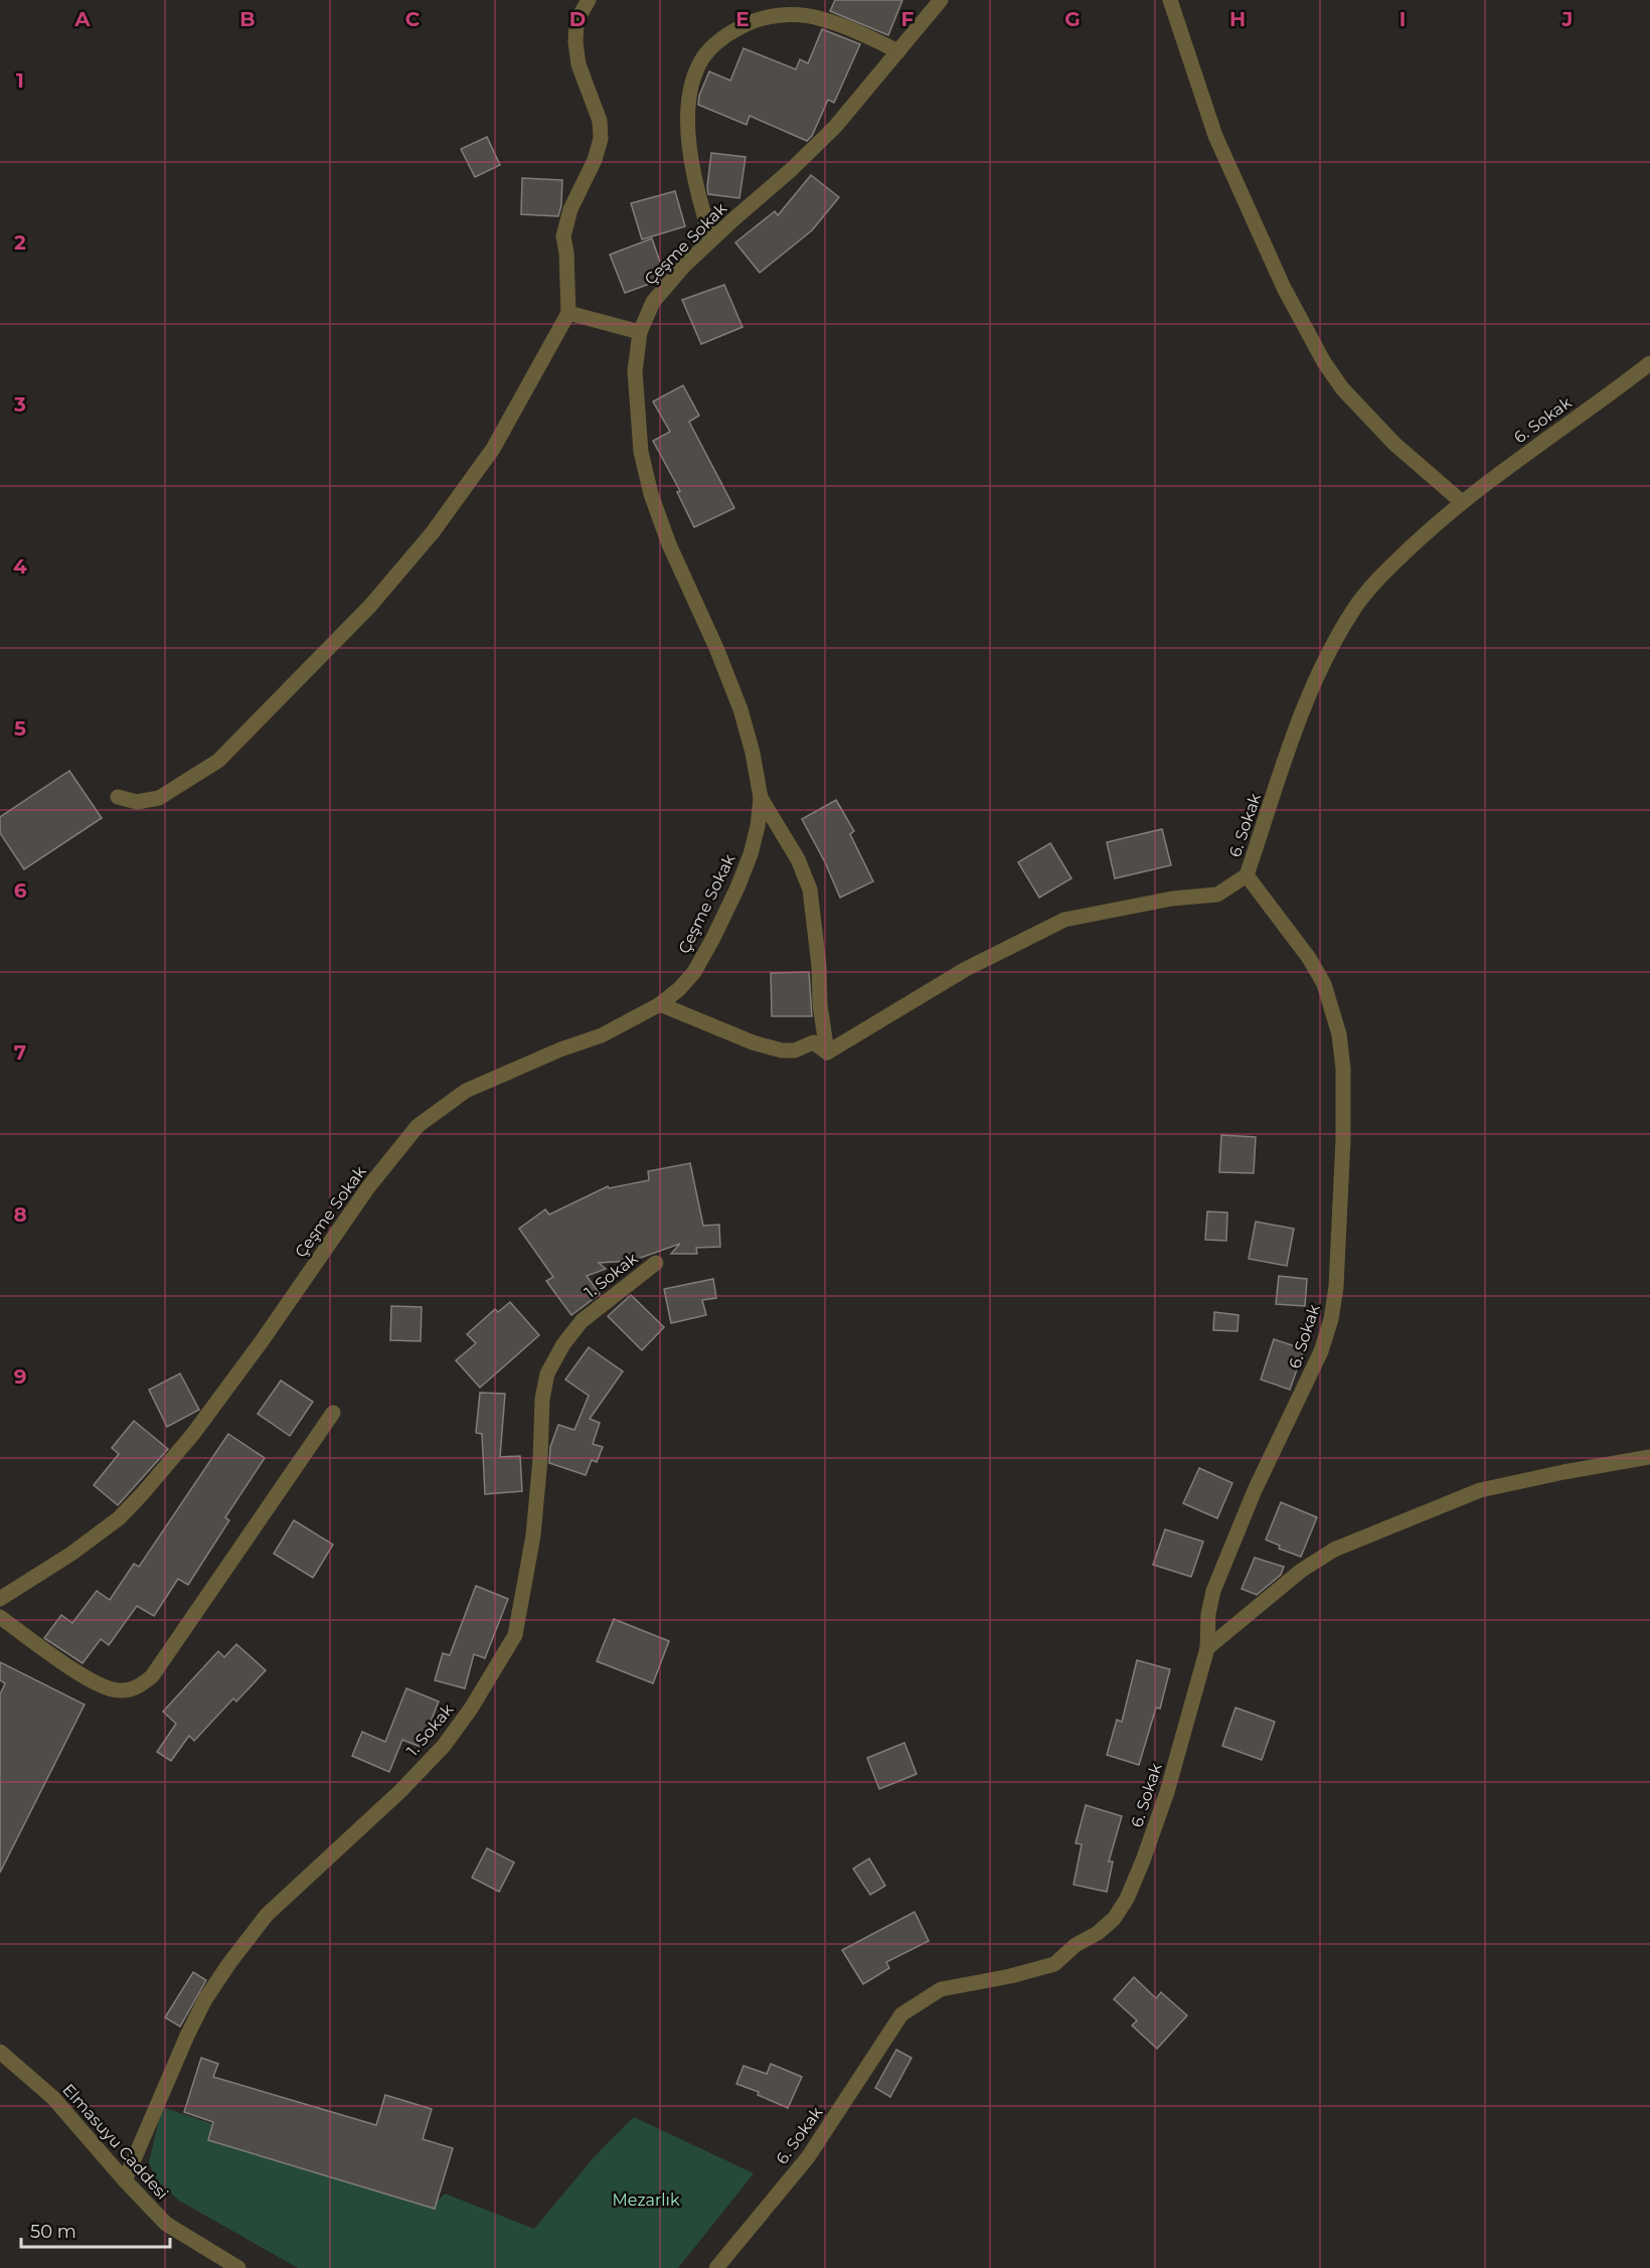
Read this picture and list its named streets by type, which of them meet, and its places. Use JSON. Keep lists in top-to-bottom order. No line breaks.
{"streets":{"street":["Çeşme Sokak","6. Sokak","1. Sokak","Elmasuyu Caddesi"]},"crossings":[["1. Sokak","Elmasuyu Caddesi"]],"parks":["Mezarlık"],"scale_bar":"50 m","grid":{"columns":["A","B","C","D","E","F","G","H","I","J"],"rows":["1","2","3","4","5","6","7","8","9"]}}
